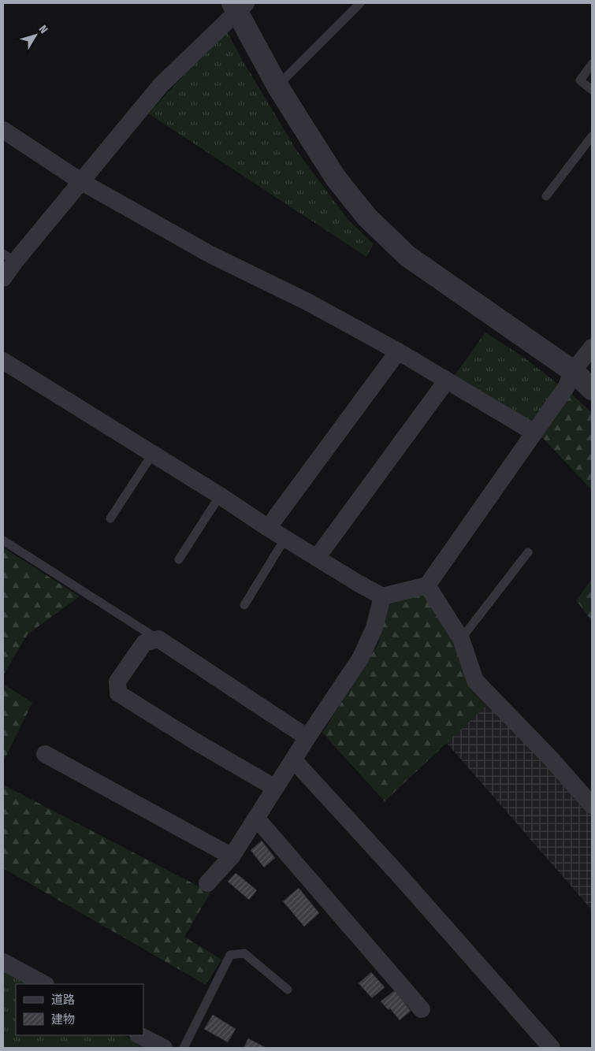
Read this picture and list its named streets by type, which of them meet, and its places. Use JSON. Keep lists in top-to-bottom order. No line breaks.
{"legend":["道路","建物"],"north":"top right"}
